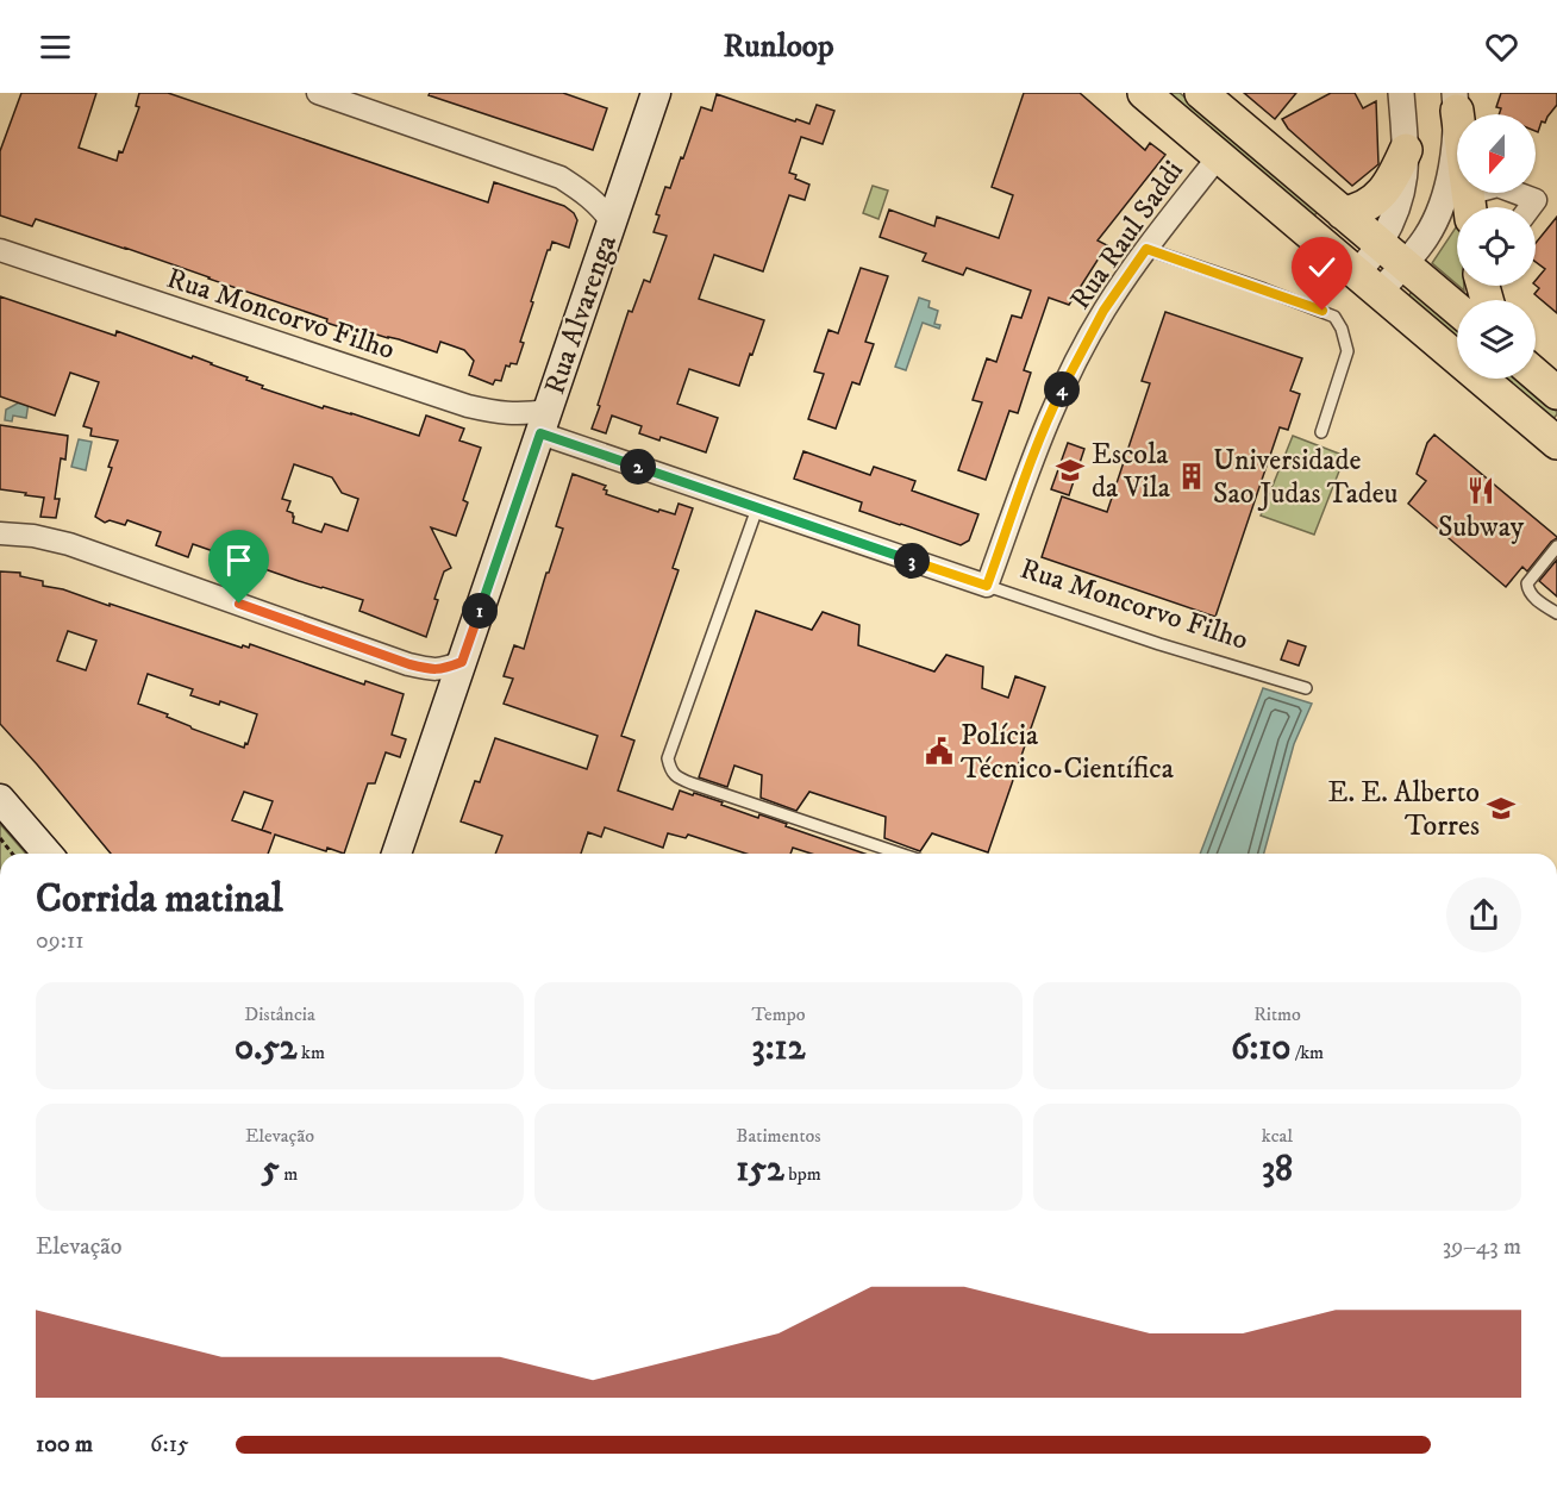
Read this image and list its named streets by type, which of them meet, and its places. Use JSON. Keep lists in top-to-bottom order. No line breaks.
{"streets":{"main road":["Rua Alvarenga"],"street":["Rua Raul Saddi","Rua Moncorvo Filho"]},"crossings":[["Rua Raul Saddi","Rua Moncorvo Filho"],["Rua Moncorvo Filho","Rua Alvarenga"]],"places":{"school or university":["Escola da Vila","E. E. Alberto Torres"],"building":["Universidade Sao Judas Tadeu"],"restaurant":["Subway"],"public building":["Polícia Técnico-Científica"]},"north":"bottom","page":{"header":"Runloop","pins":["4","2","3","1"],"heading":["Corrida matinal","09:11"],"stats":[["Distância","0.52 km"],["Tempo","3:12"],["Ritmo","6:10 /km"],["Elevação","5 m"],["Batimentos","152 bpm"],["kcal","38"]],"chart":["Elevação","39–43 m"],"list":[{"name":"100 m","note":"6:15"}]}}
